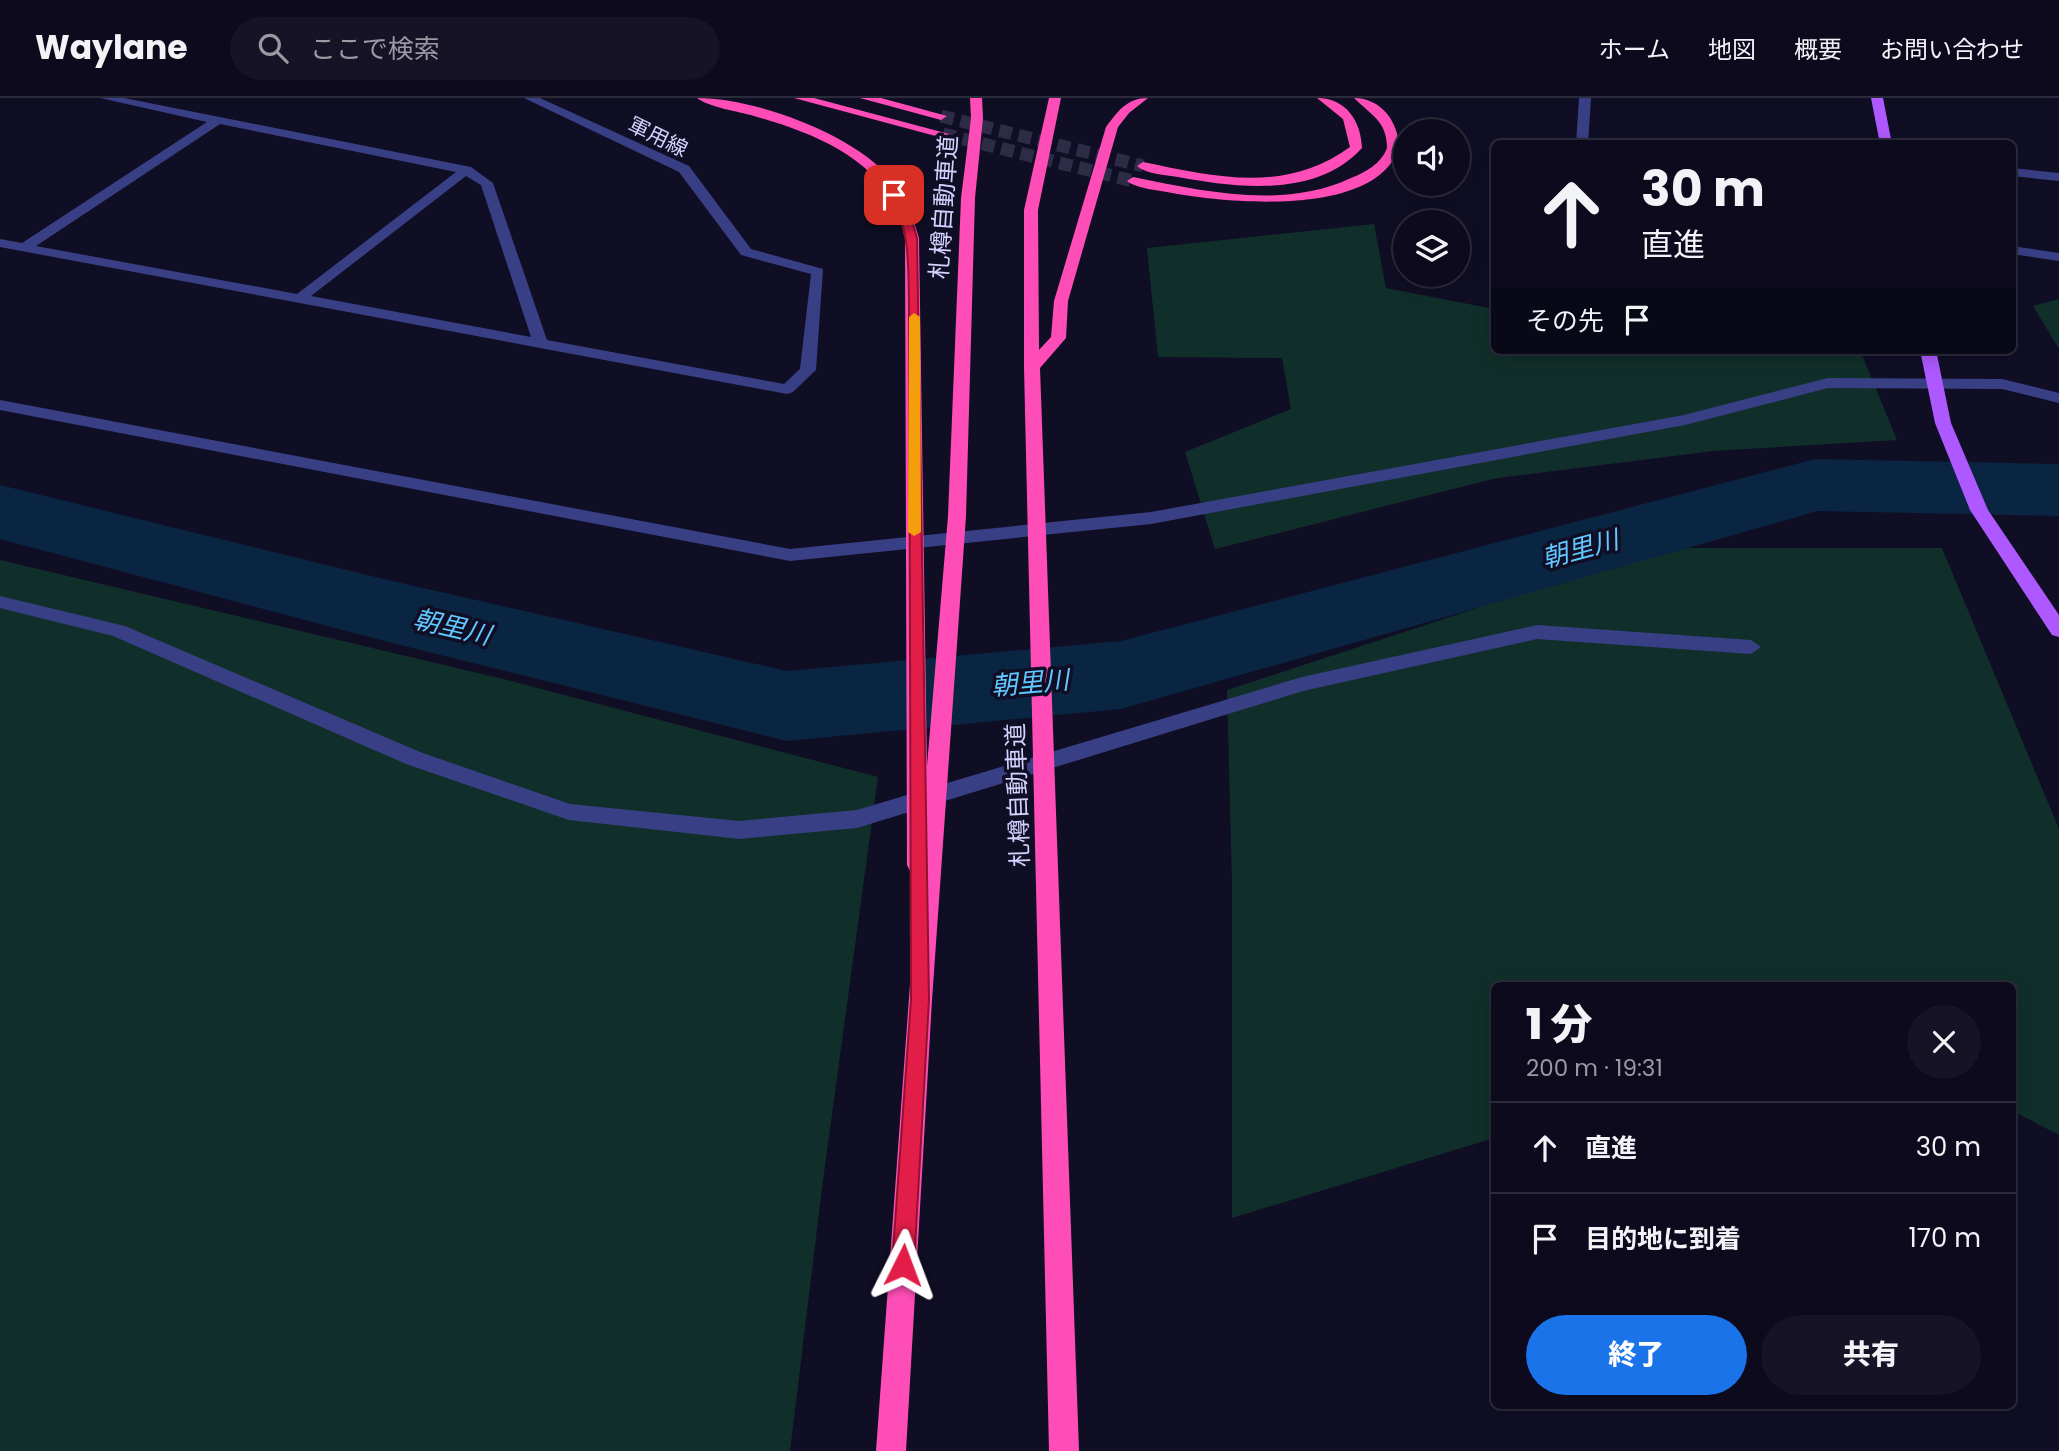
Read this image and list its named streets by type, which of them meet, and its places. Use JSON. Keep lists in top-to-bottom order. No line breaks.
{"streets":{"highway":["札樽自動車道"],"street":["軍用線"]},"water":["朝里川"],"page":{"header":"Waylane","search":"ここで検索","nav":["ホーム","地図","概要","お問い合わせ"],"turn":["30 m","直進"],"then":"その先","heading":["1 分","200 m · 19:31"],"list":[{"name":"直進","value":"30 m"},{"name":"目的地に到着","value":"170 m"}],"buttons":["終了","共有"]}}
